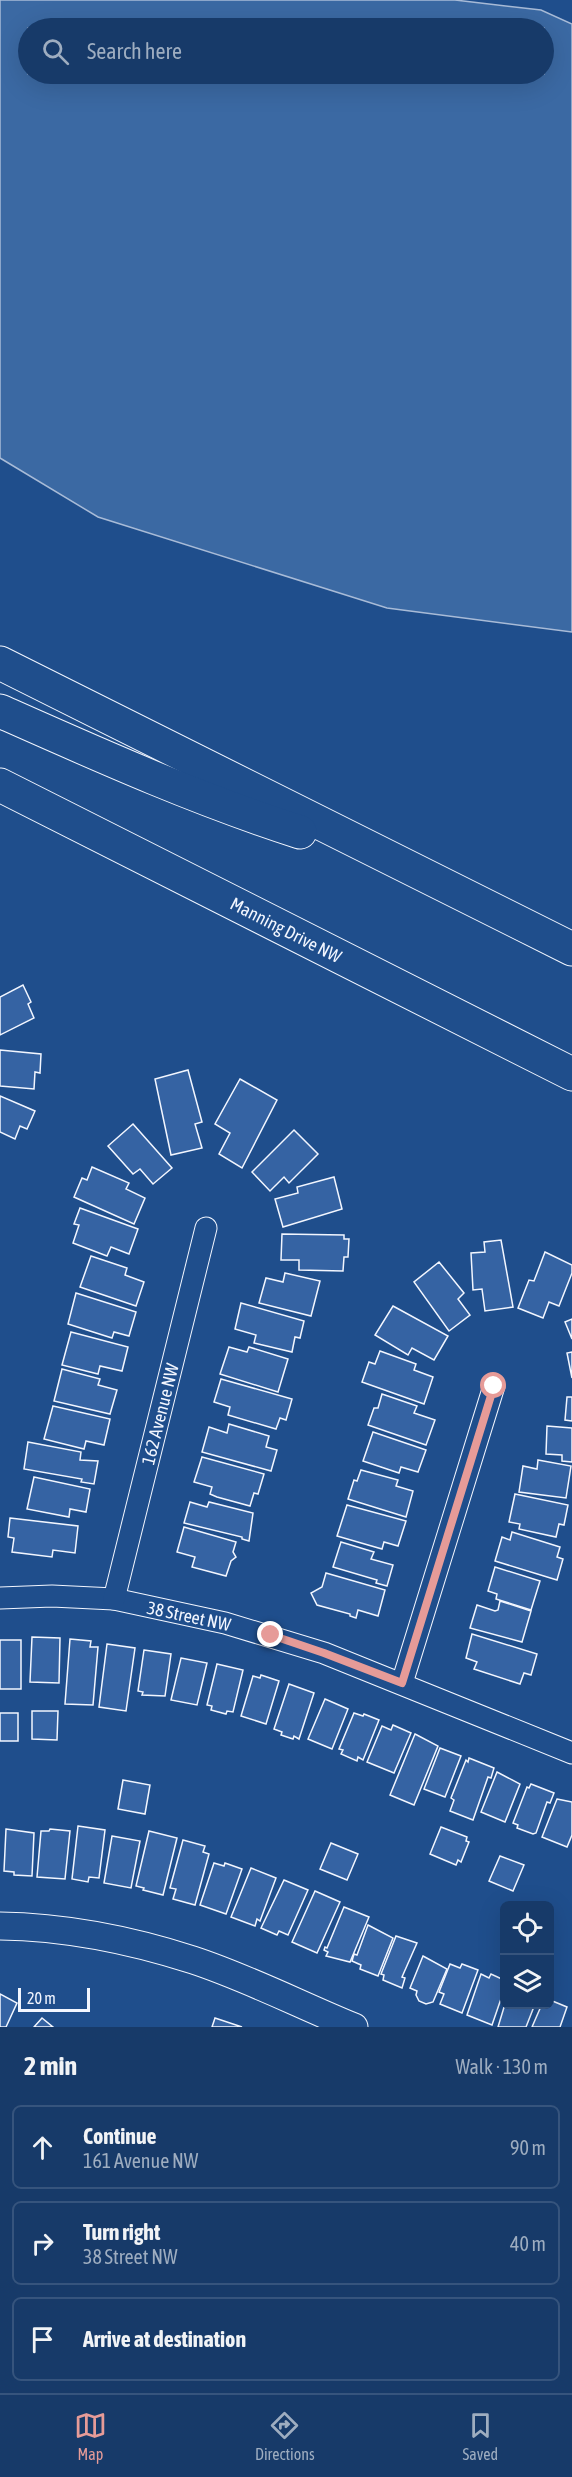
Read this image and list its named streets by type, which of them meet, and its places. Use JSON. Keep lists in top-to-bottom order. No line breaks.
{"streets":{"main road":["Manning Drive NW"],"street":["162 Avenue NW","38 Street NW"]},"crossings":[["162 Avenue NW","38 Street NW"]],"scale_bar":"20 m","page":{"search":"Search here","scale":"20 m","heading":["2 min","Walk · 130 m"],"list":[["Continue","161 Avenue NW","90 m"],["Turn right","38 Street NW","40 m"],"Arrive at destination"],"nav":["Map","Directions","Saved"]}}
